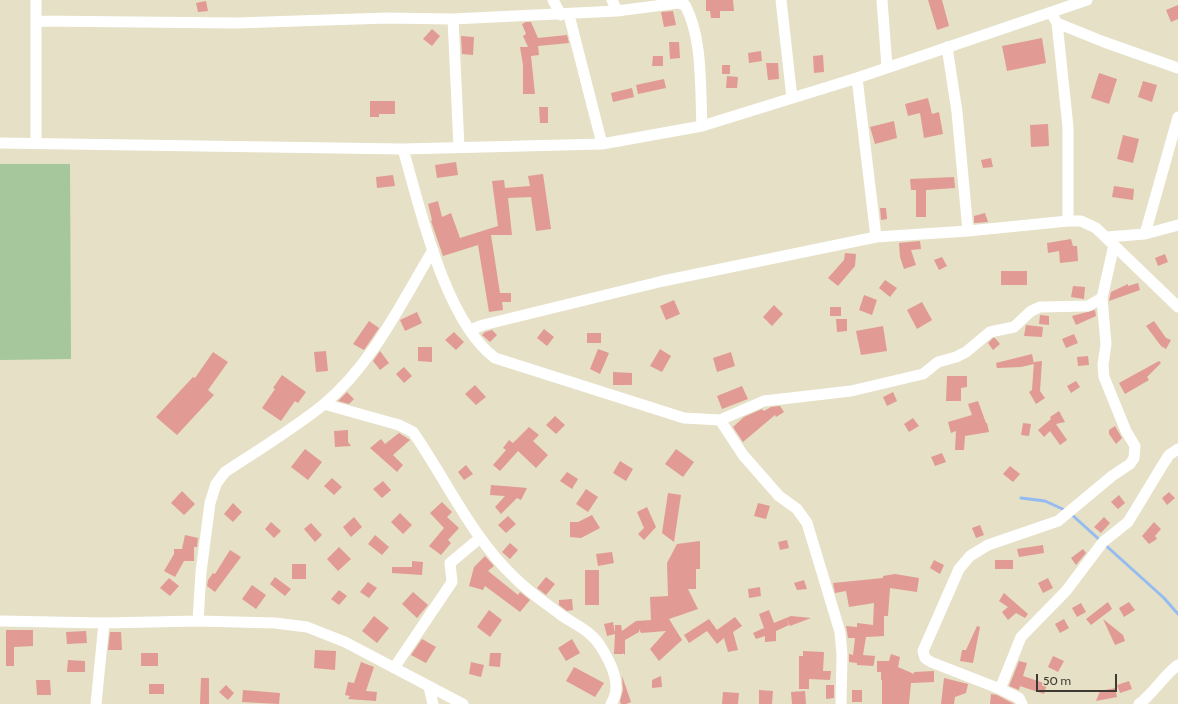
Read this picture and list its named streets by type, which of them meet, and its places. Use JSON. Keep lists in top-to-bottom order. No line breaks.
{"scale_bar":"50 m"}
